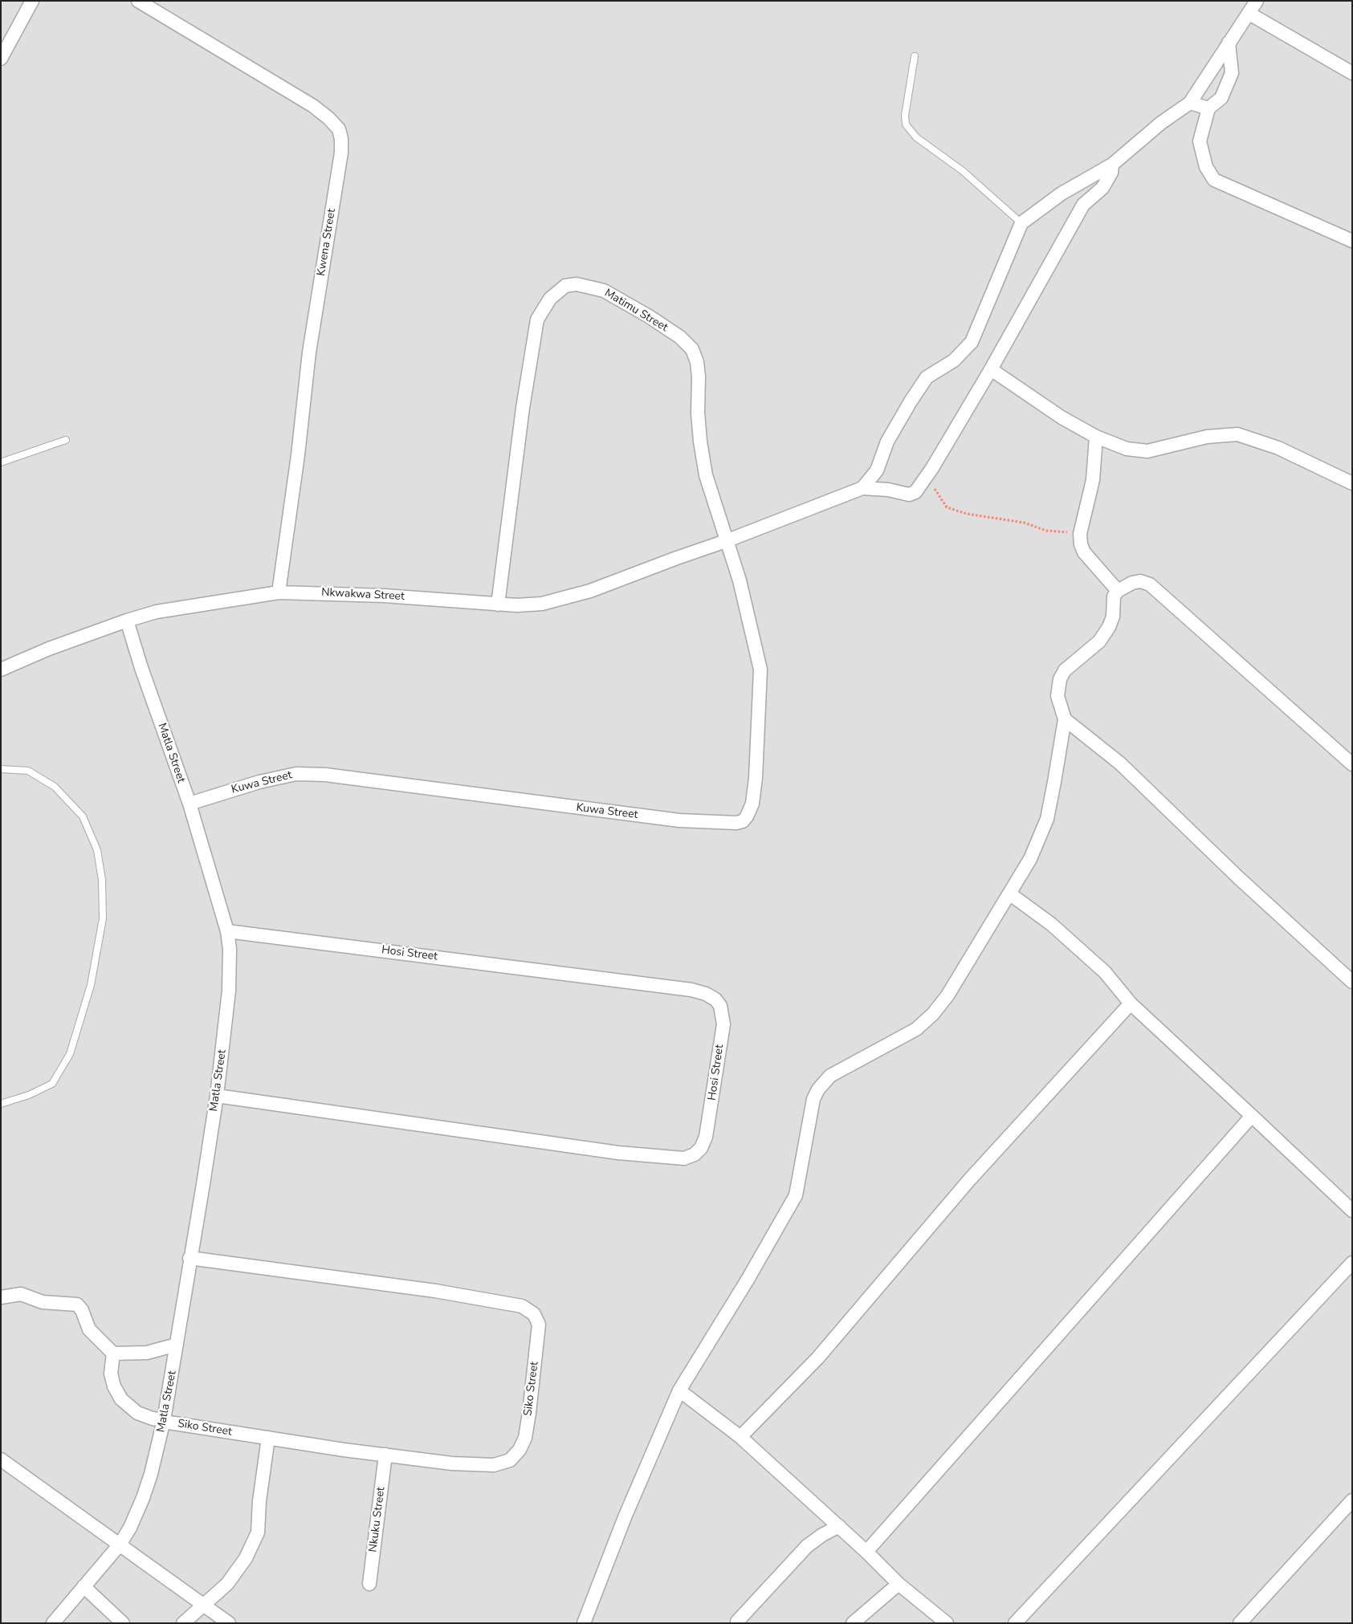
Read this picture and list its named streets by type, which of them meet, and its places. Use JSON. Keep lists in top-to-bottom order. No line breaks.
{"streets":{"street":["Kwena Street","Matimu Street","Nkwakwa Street","Matla Street","Kuwa Street","Hosi Street","Siko Street","Nkuku Street"]},"crossings":[["Kwena Street","Nkwakwa Street"],["Matimu Street","Nkwakwa Street"],["Matimu Street","Kuwa Street"],["Nkwakwa Street","Matla Street"],["Nkwakwa Street","Kuwa Street"],["Matla Street","Kuwa Street"],["Matla Street","Hosi Street"],["Matla Street","Siko Street"],["Siko Street","Nkuku Street"]]}
